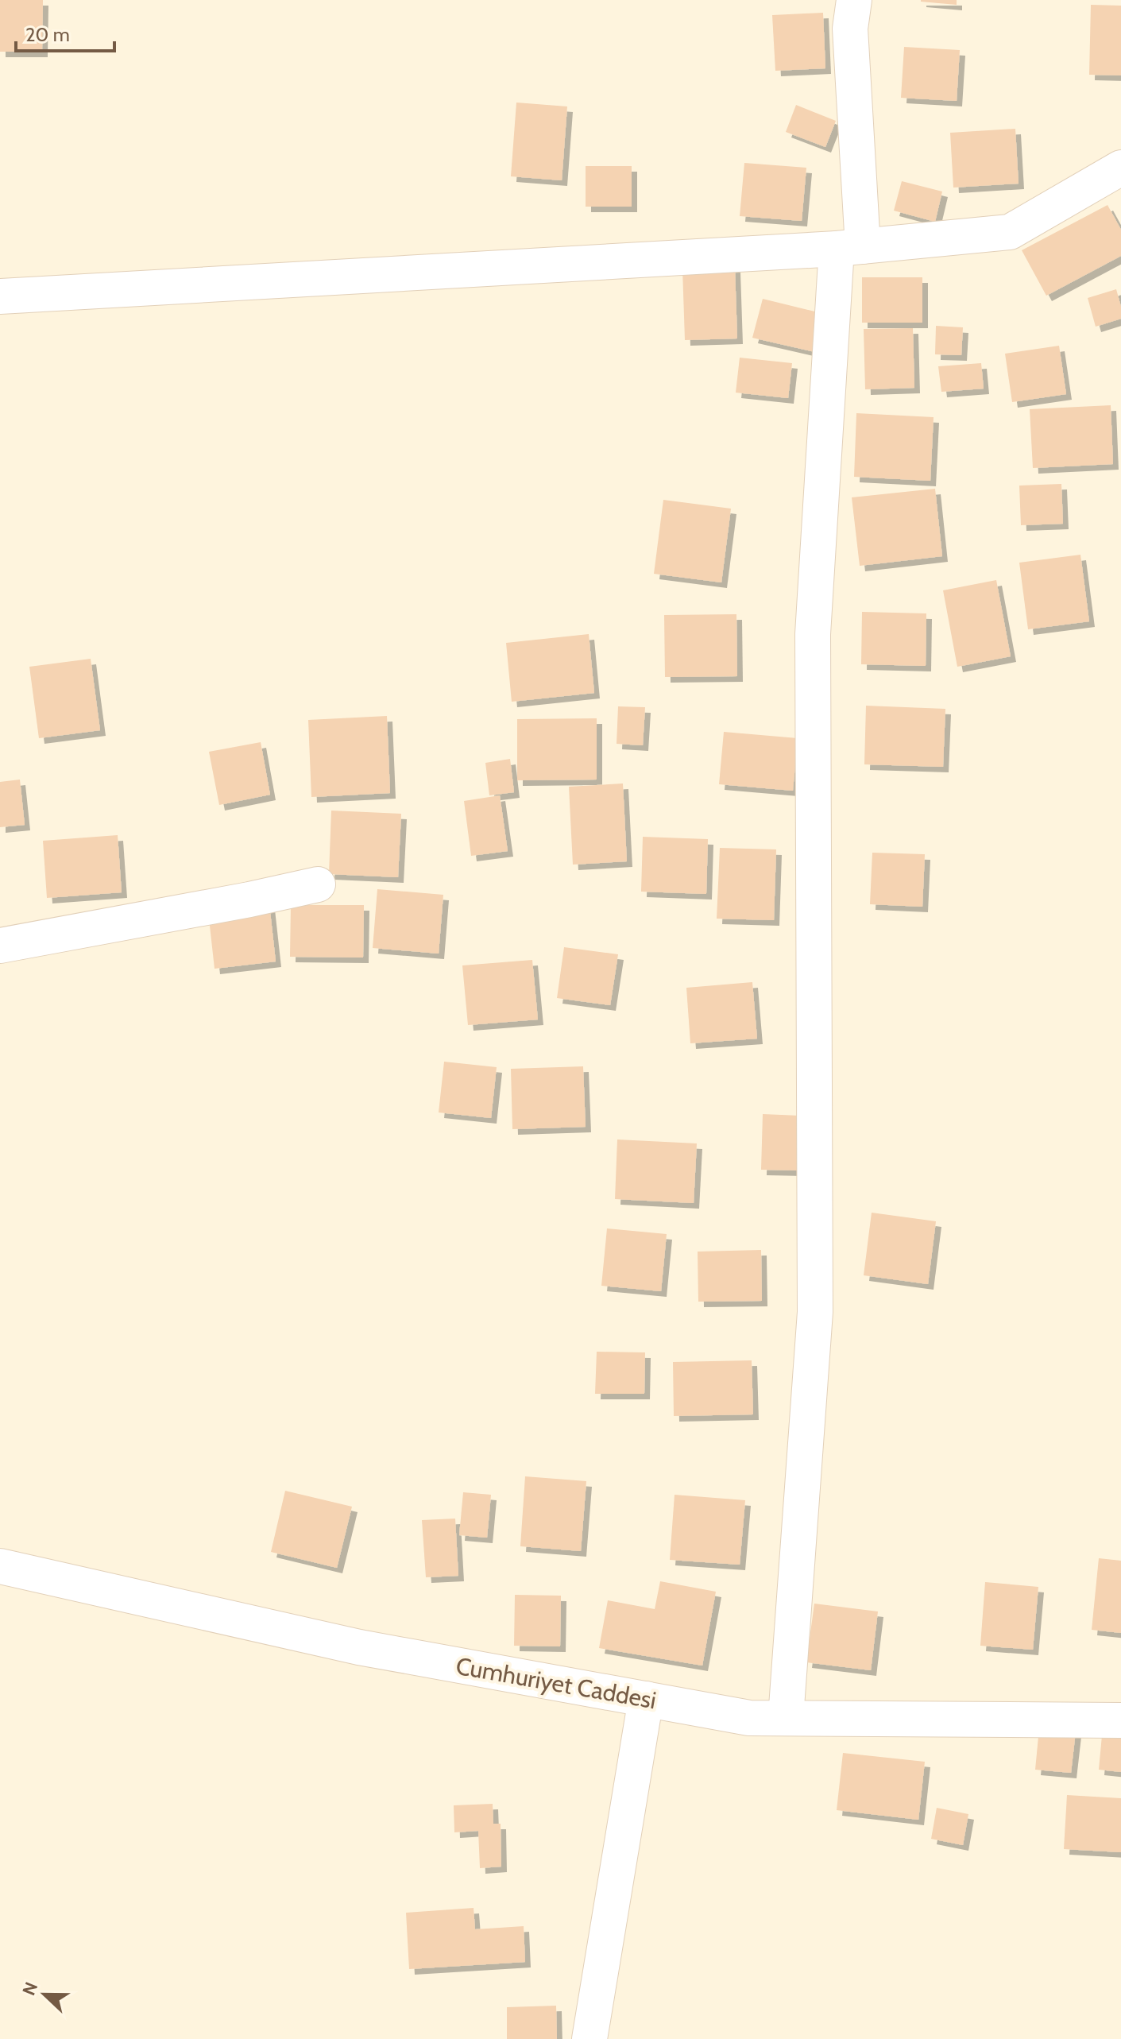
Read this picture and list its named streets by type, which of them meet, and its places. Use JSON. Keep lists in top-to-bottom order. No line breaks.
{"streets":{"street":["Cumhuriyet Caddesi"]},"scale_bar":"20 m","north":"left"}
